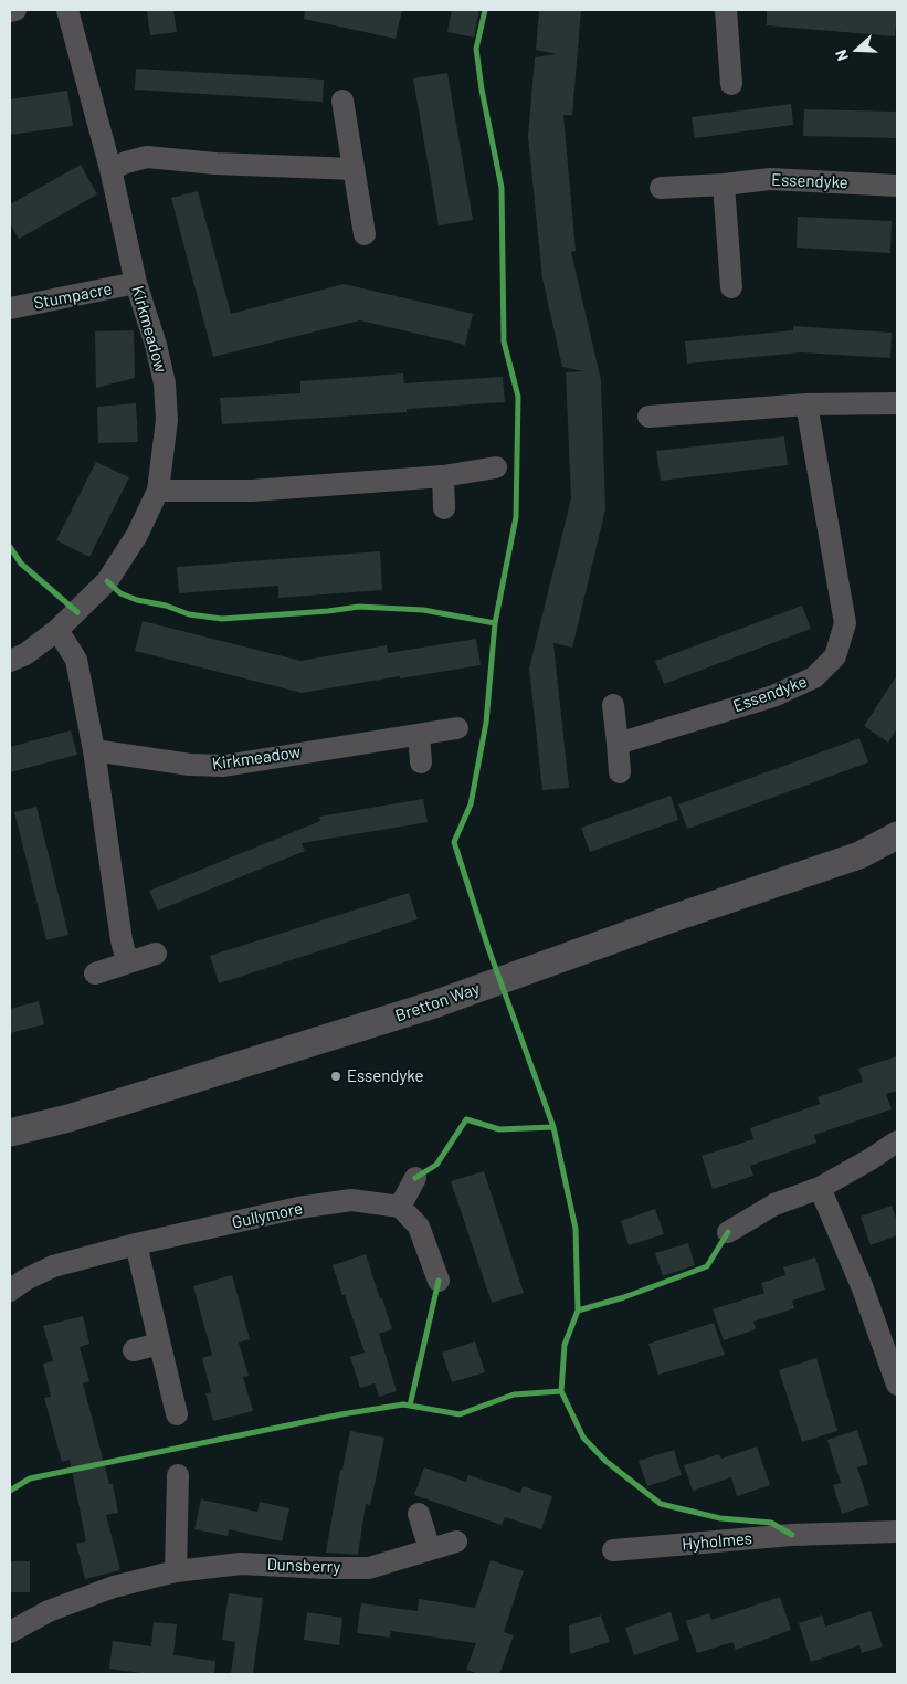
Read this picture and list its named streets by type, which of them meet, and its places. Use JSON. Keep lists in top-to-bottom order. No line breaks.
{"streets":{"street":["Essendyke","Stumpacre","Kirkmeadow","Bretton Way","Gullymore","Hyholmes","Dunsberry"]},"crossings":[["Stumpacre","Kirkmeadow"]],"places":["Essendyke"],"north":"left"}
